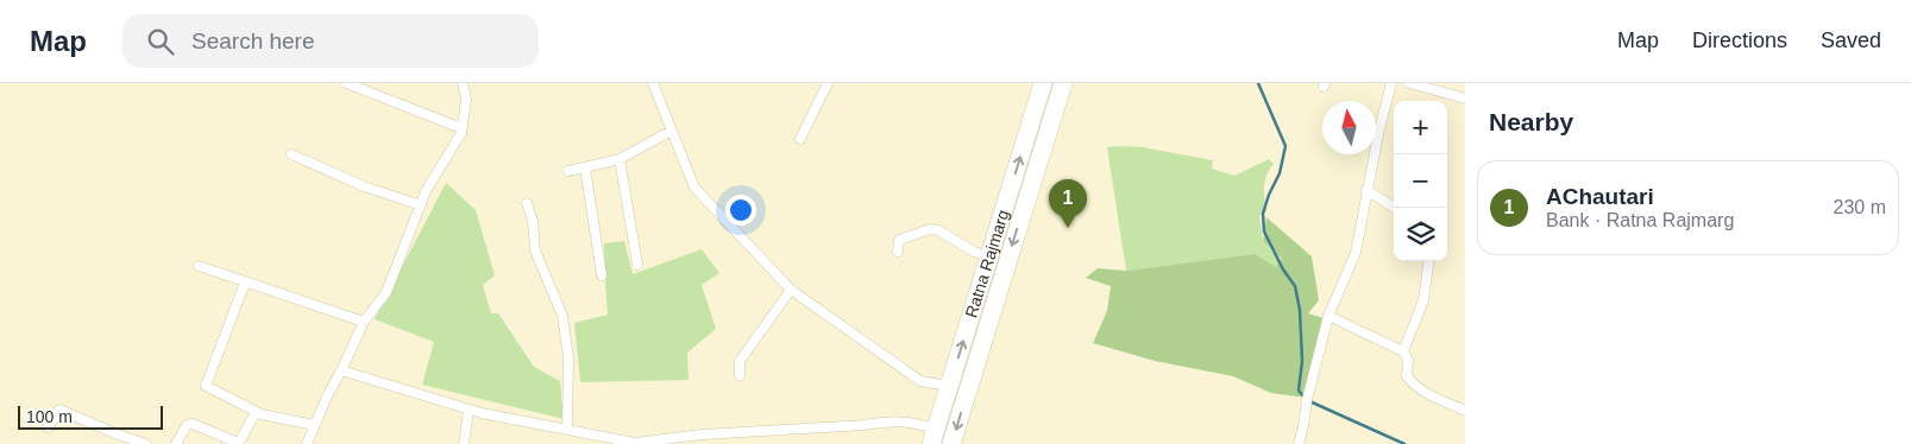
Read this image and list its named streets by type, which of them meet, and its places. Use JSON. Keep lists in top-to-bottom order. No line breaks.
{"streets":{"highway":["Ratna Rajmarg"]},"scale_bar":"100 m","north":"top","page":{"header":"Map","search":"Search here","nav":["Map","Directions","Saved"],"heading":"Nearby","map_buttons":["+","−"],"list":[{"mark":"1","name":"AChautari","note":"Bank · Ratna Rajmarg","value":"230 m"}],"pins":"1","scale":"100 m"}}
